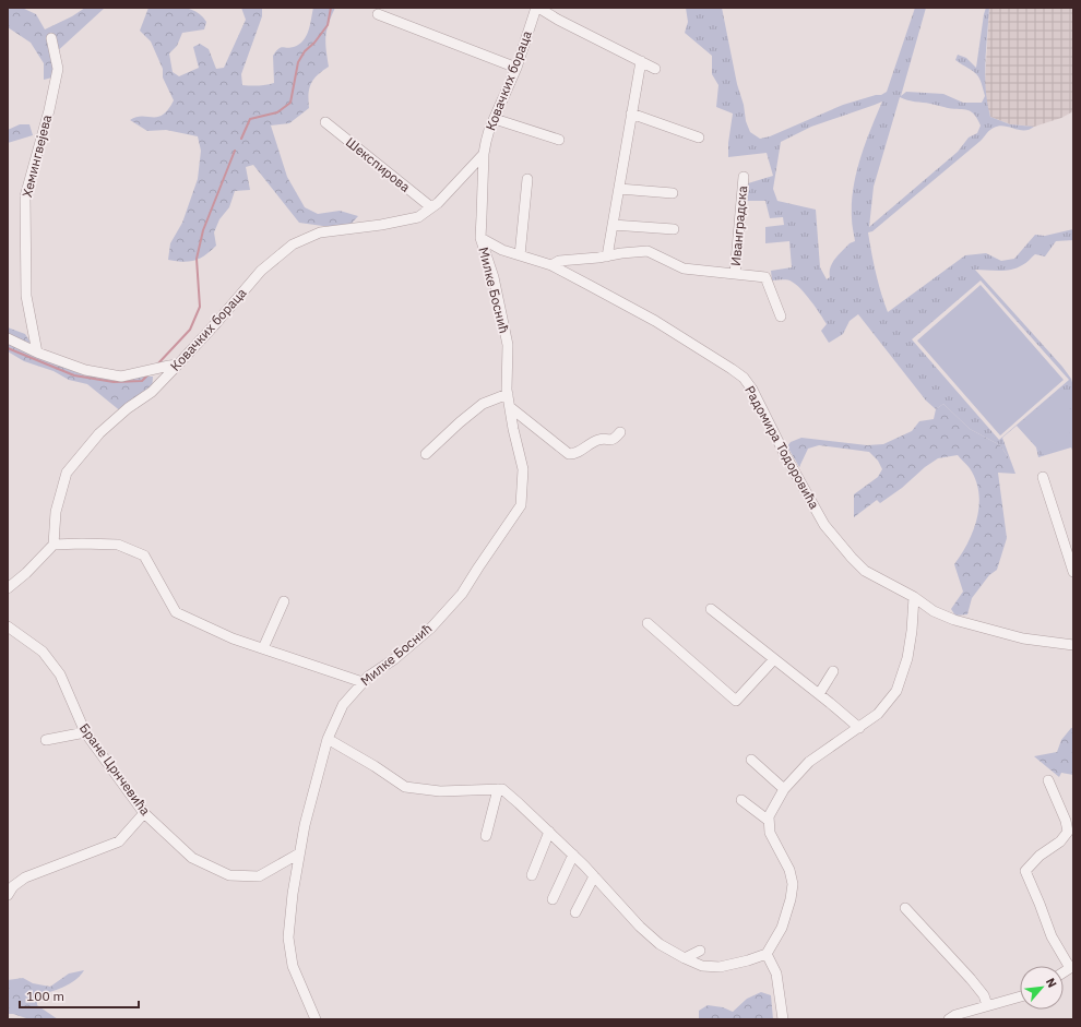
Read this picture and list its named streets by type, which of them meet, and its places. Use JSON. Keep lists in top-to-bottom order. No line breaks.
{"streets":{"street":["Ковачких бораца","Хемингвејева","Шекспирова","Иванградска","Милке Боснић","Радомира Тодоровића","Бране Црнчевића"]},"crossings":[["Ковачких бораца","Шекспирова"],["Ковачких бораца","Милке Боснић"],["Ковачких бораца","Радомира Тодоровића"],["Иванградска","Радомира Тодоровића"],["Милке Боснић","Радомира Тодоровића"],["Милке Боснић","Бране Црнчевића"]],"scale_bar":"100 m","north":"top right"}
